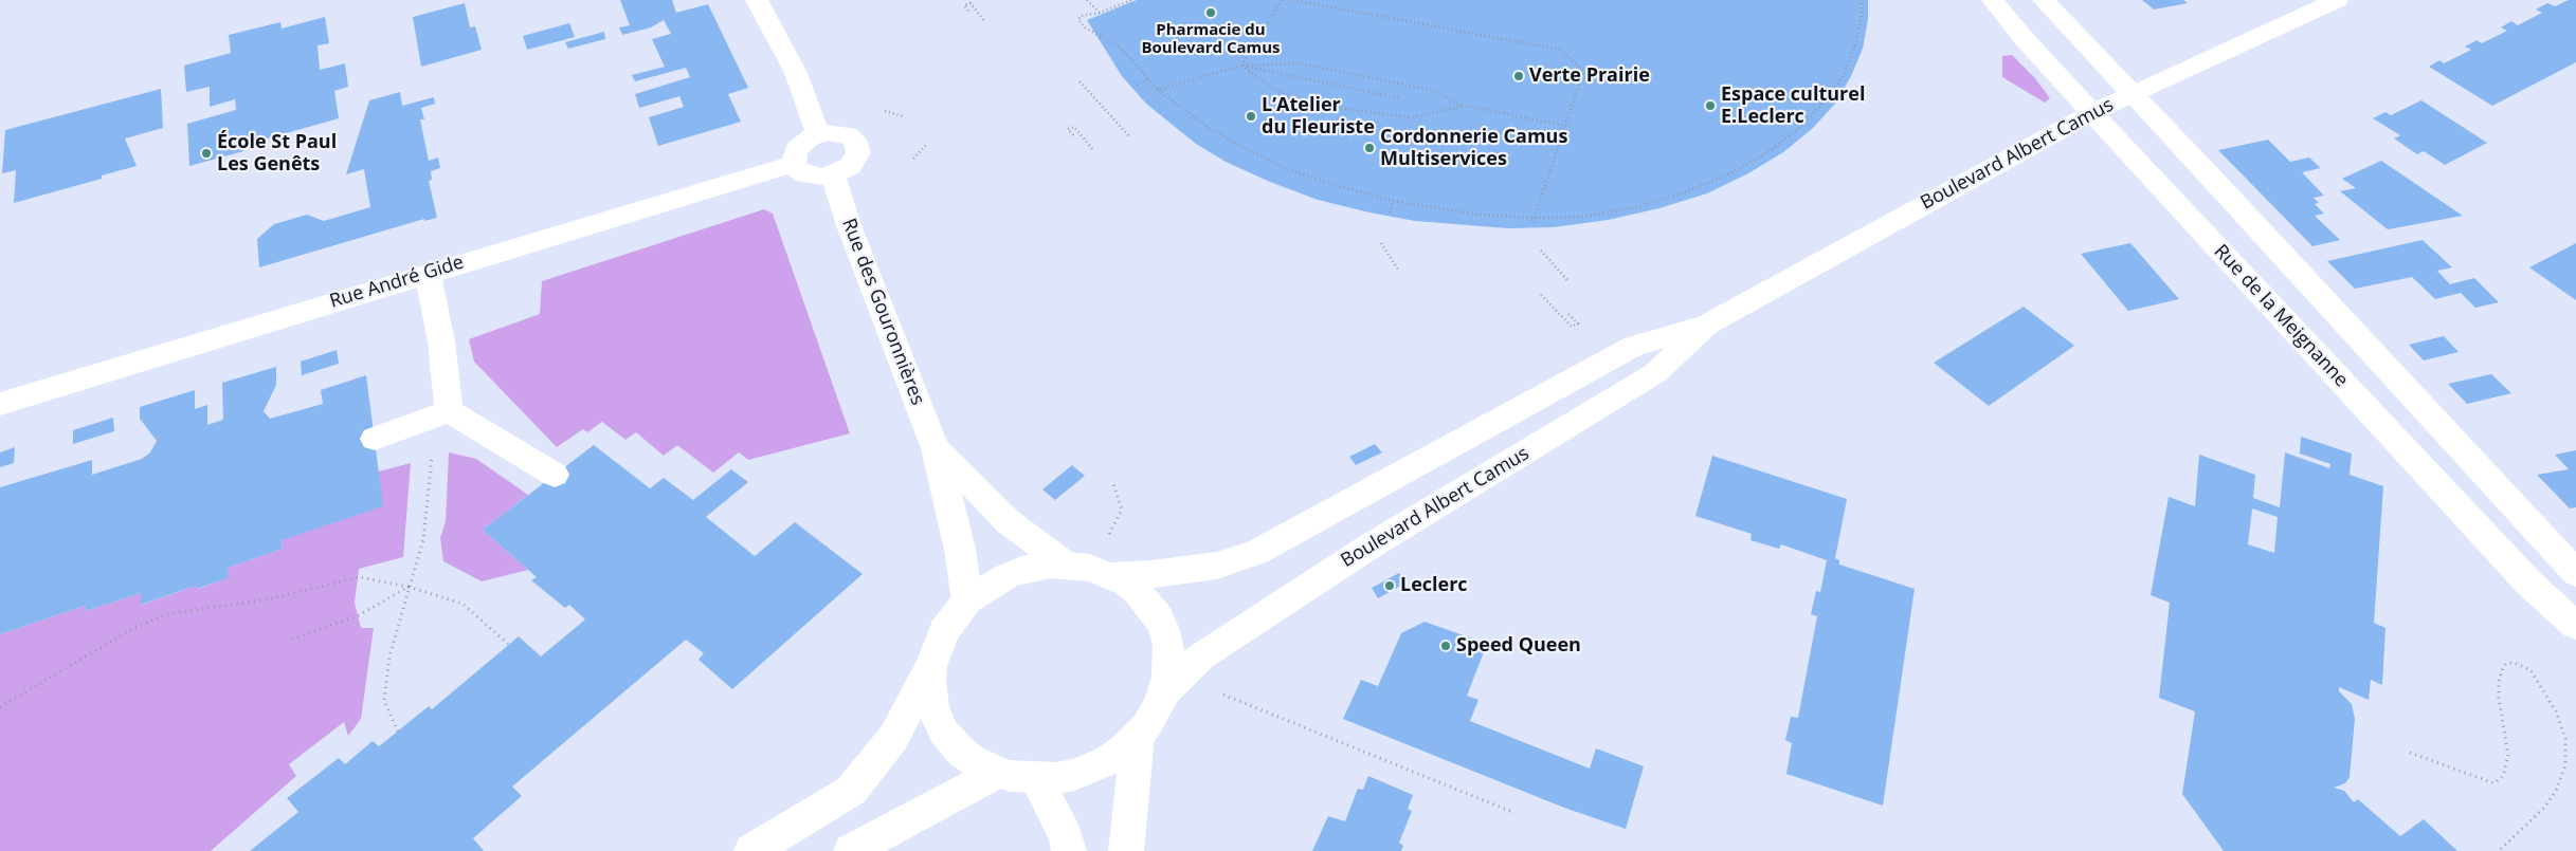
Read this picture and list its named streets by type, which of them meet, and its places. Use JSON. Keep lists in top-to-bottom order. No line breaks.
{"streets":{"street":["Boulevard Albert Camus","Rue André Gide","Rue des Gouronnières","Rue de la Meignanne"]},"crossings":[["Boulevard Albert Camus","Rue de la Meignanne"],["Rue André Gide","Rue des Gouronnières"]],"places":["Pharmacie du Boulevard Camus","Verte Prairie","Espace culturel E.Leclerc","L’Atelier du Fleuriste","Cordonnerie Camus Multiservices","École St Paul Les Genêts","Leclerc","Speed Queen"]}
